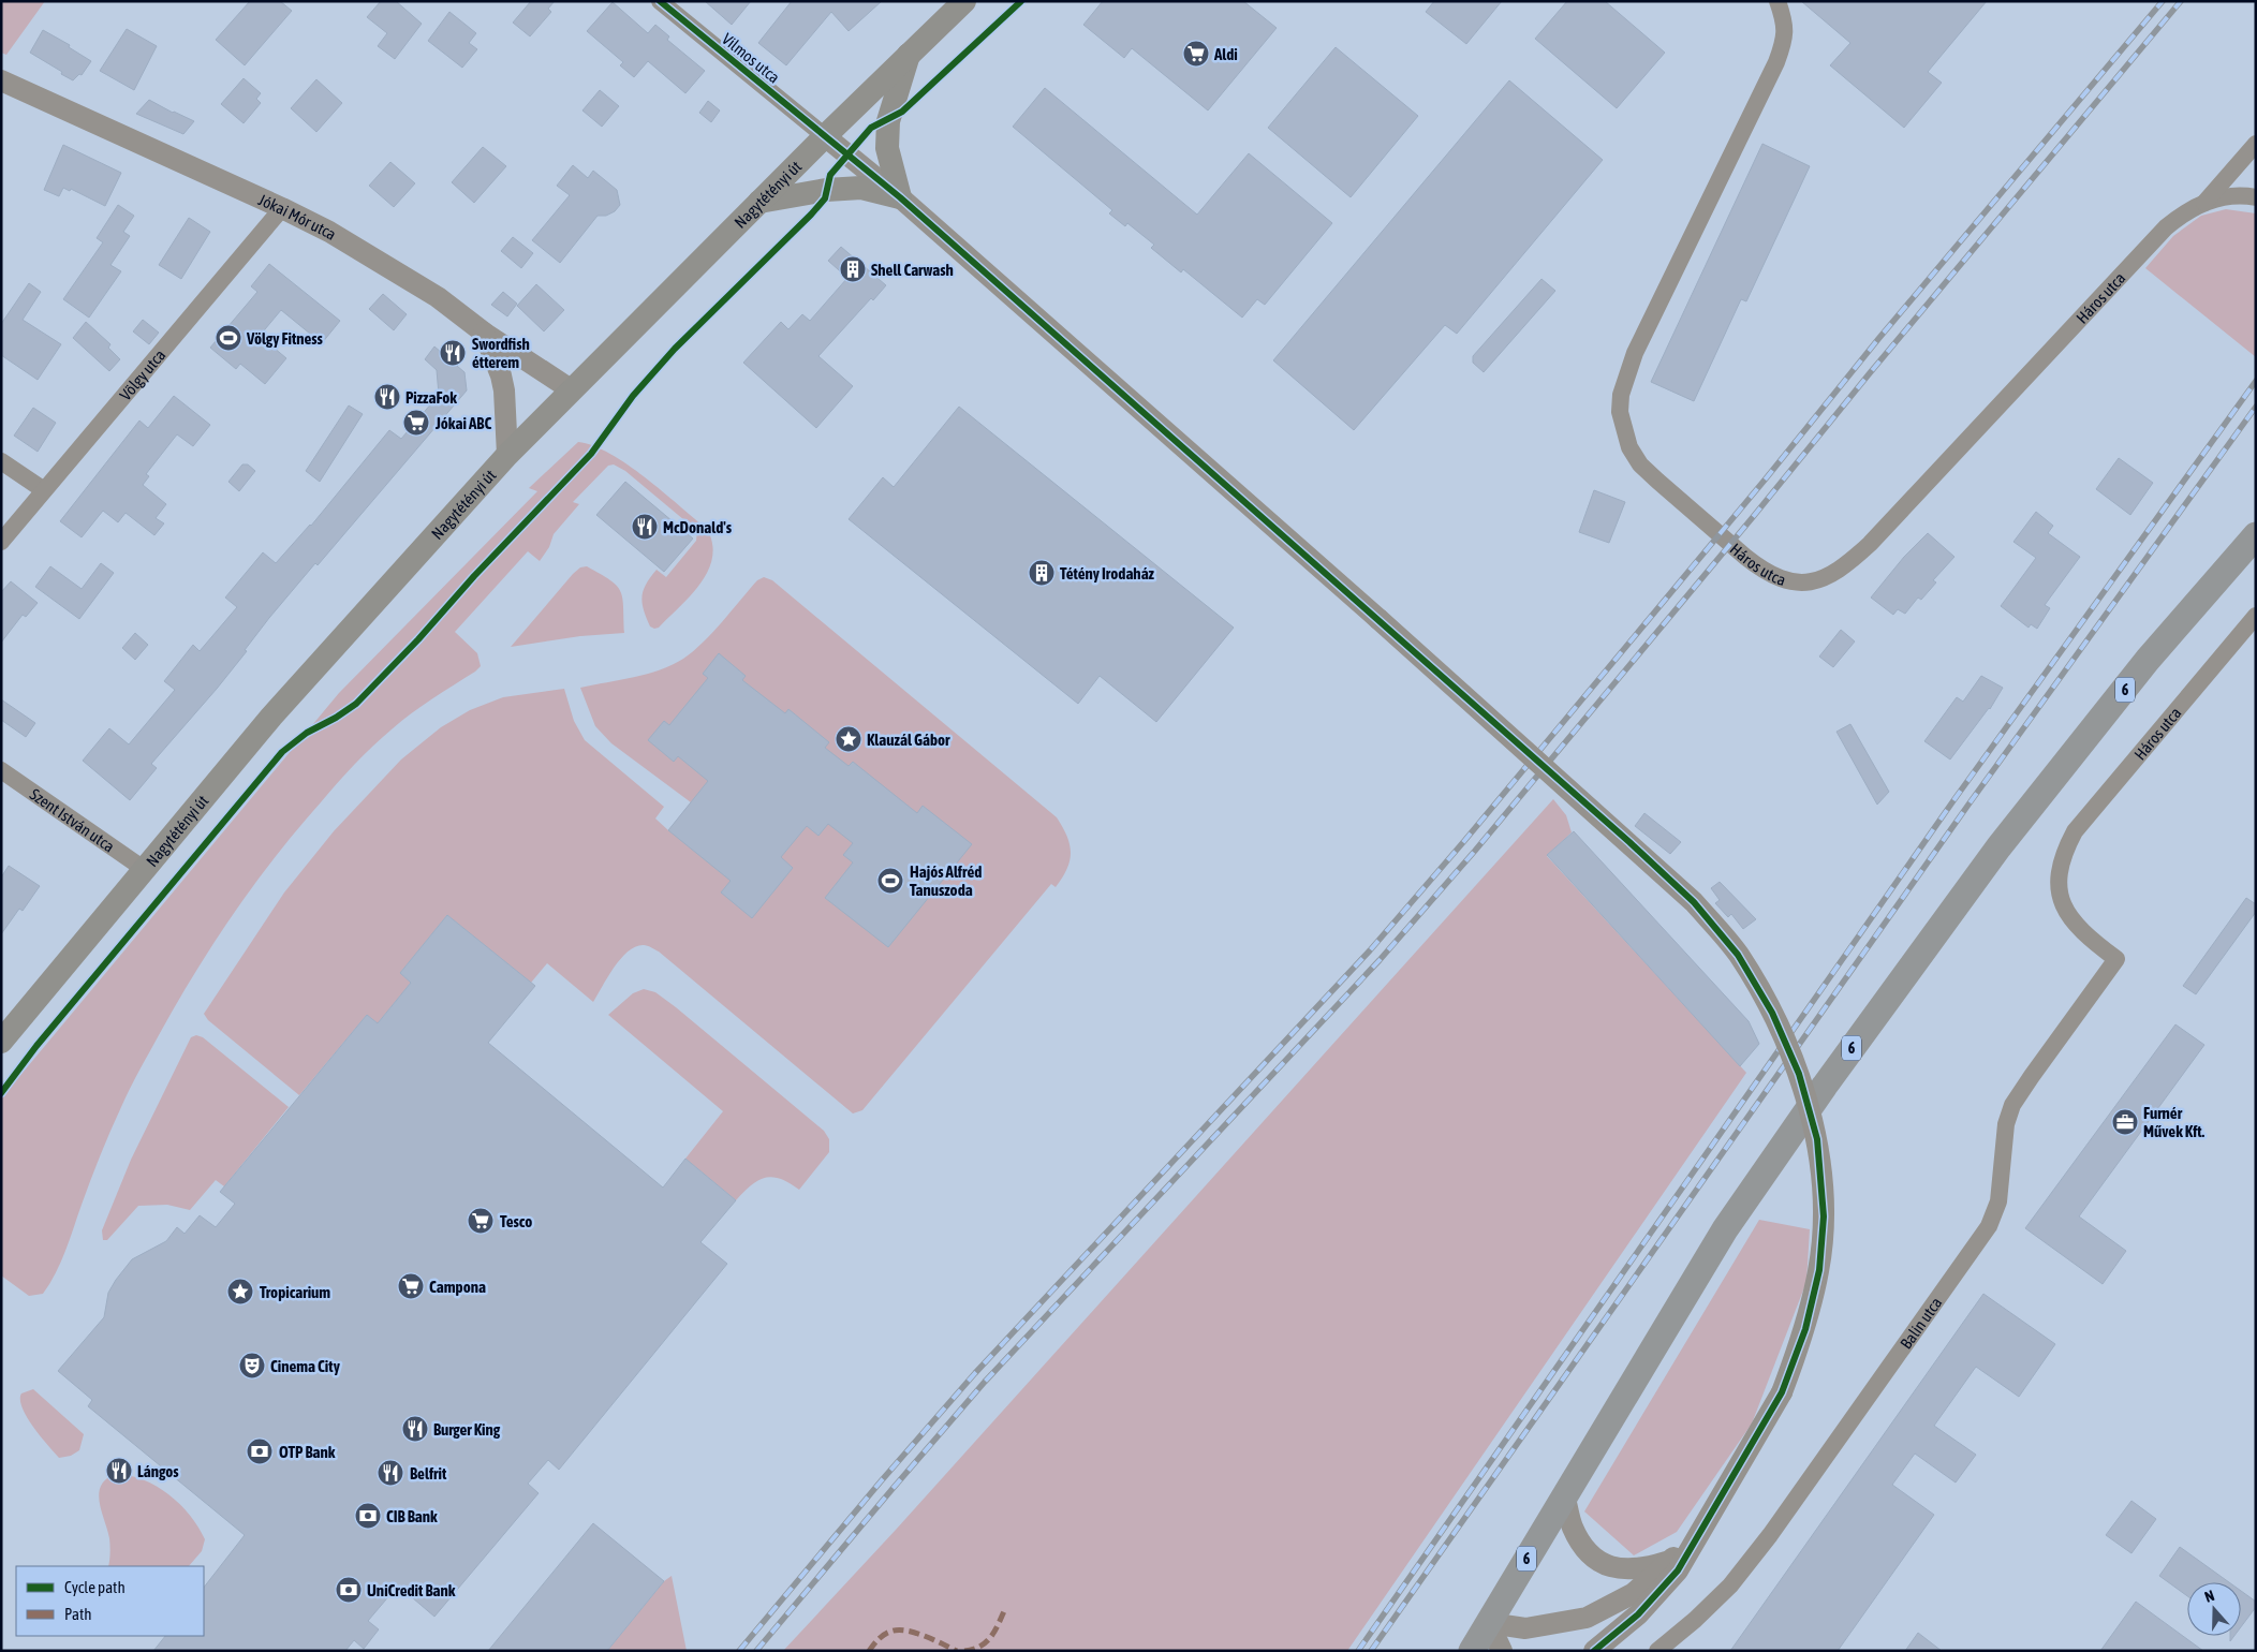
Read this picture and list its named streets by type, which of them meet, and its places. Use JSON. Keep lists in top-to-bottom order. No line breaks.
{"streets":{"main road":["Nagytétényi út","6"],"street":["Vilmos utca","Jókai Mór utca","Háros utca","Völgy utca","Szent István utca","Balin utca"]},"crossings":[["Vilmos utca","Nagytétényi út"],["Nagytétényi út","Jókai Mór utca"],["Nagytétényi út","Szent István utca"],["Jókai Mór utca","Völgy utca"],["Háros utca","Balin utca"]],"places":{"supermarket":["Aldi","Jókai ABC","Tesco","Campona"],"building":["Shell Carwash","Tétény Irodaház"],"sports":["Völgy Fitness","Hajós Alfréd Tanuszoda"],"restaurant":["Swordfish étterem","PizzaFok","McDonald's","Burger King","Lángos","Belfrit"],"place":["Klauzál Gábor","Tropicarium"],"office":["Furnér Művek Kft."],"theatre":["Cinema City"],"bank":["OTP Bank","CIB Bank","UniCredit Bank"]},"legend":["Cycle path","Path"],"north":"top"}
